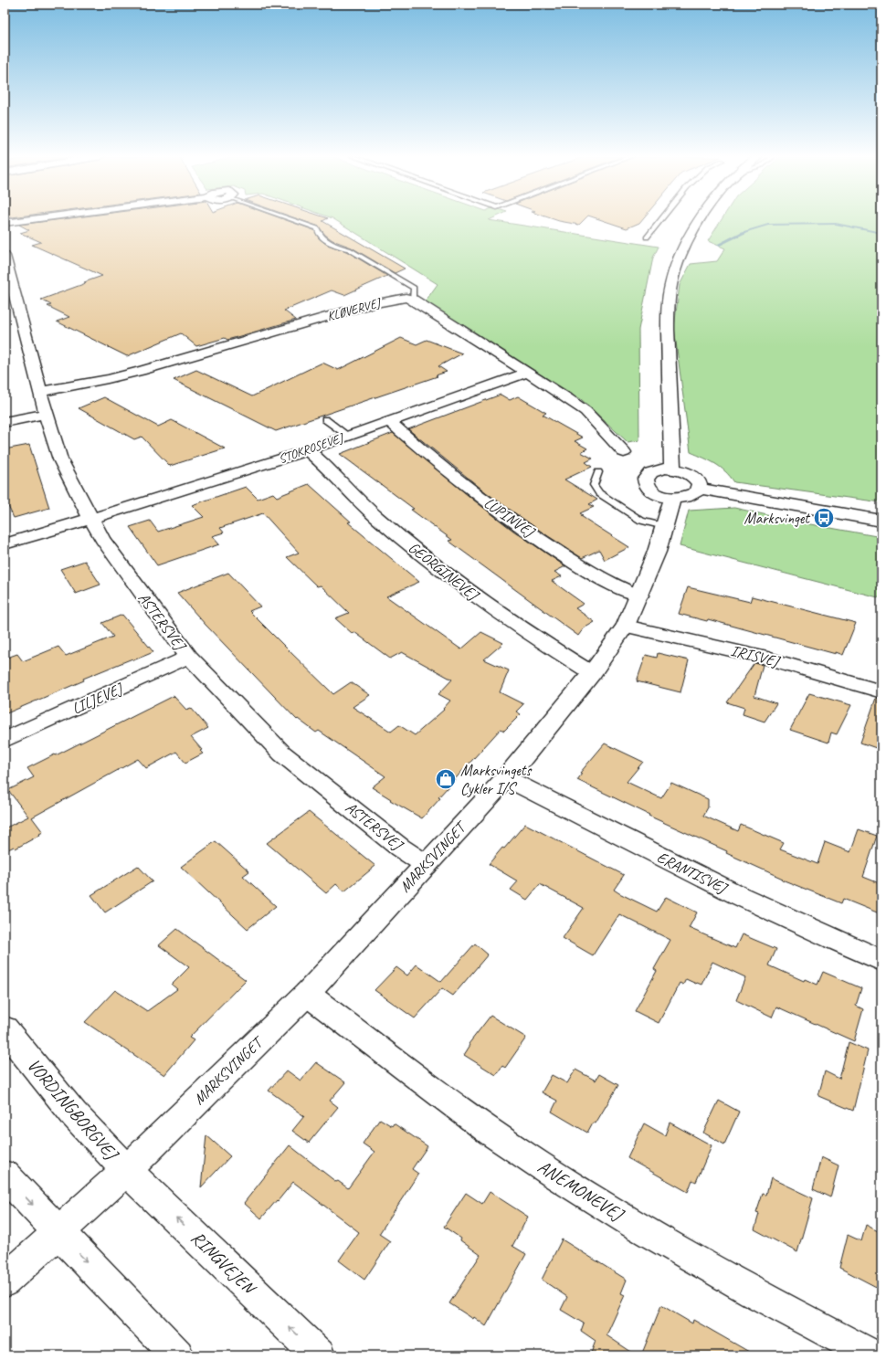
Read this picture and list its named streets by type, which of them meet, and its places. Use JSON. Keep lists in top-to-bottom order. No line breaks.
{"streets":{"street":["KLØVERVEJ","STOKROSEVEJ","LUPINVEJ","GEORGINEVEJ","ASTERSVEJ","IRISVEJ","LILJEVEJ","MARKSVINGET","ERANTISVEJ","VORDINGBORGVEJ","ANEMONEVEJ","RINGVEJEN"]},"crossings":[["KLØVERVEJ","ASTERSVEJ"],["STOKROSEVEJ","LUPINVEJ"],["STOKROSEVEJ","GEORGINEVEJ"],["STOKROSEVEJ","ASTERSVEJ"],["LUPINVEJ","MARKSVINGET"],["GEORGINEVEJ","MARKSVINGET"],["ASTERSVEJ","LILJEVEJ"],["ASTERSVEJ","MARKSVINGET"],["IRISVEJ","MARKSVINGET"],["MARKSVINGET","ERANTISVEJ"],["MARKSVINGET","VORDINGBORGVEJ"],["MARKSVINGET","ANEMONEVEJ"],["MARKSVINGET","RINGVEJEN"],["VORDINGBORGVEJ","RINGVEJEN"]],"places":{"bus stop":["Marksvinget"],"shop":["Marksvingets Cykler I/S"]}}
